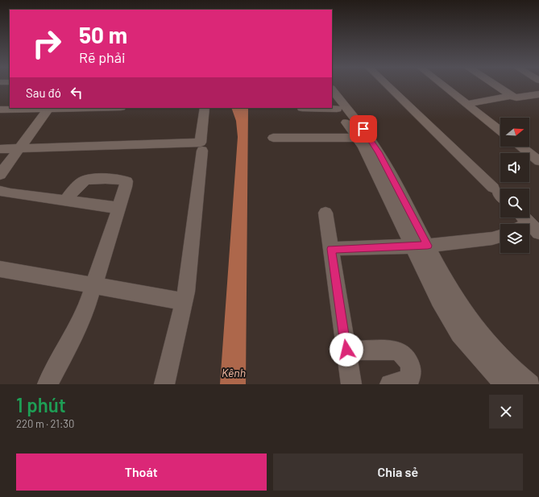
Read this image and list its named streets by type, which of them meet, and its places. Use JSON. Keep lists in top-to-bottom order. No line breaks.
{"water":["Kênh"],"north":"right","page":{"turn":["50 m","Rẽ phải"],"then":"Sau đó","heading":["1 phút","220 m · 21:30"],"buttons":["Thoát","Chia sẻ"]}}
